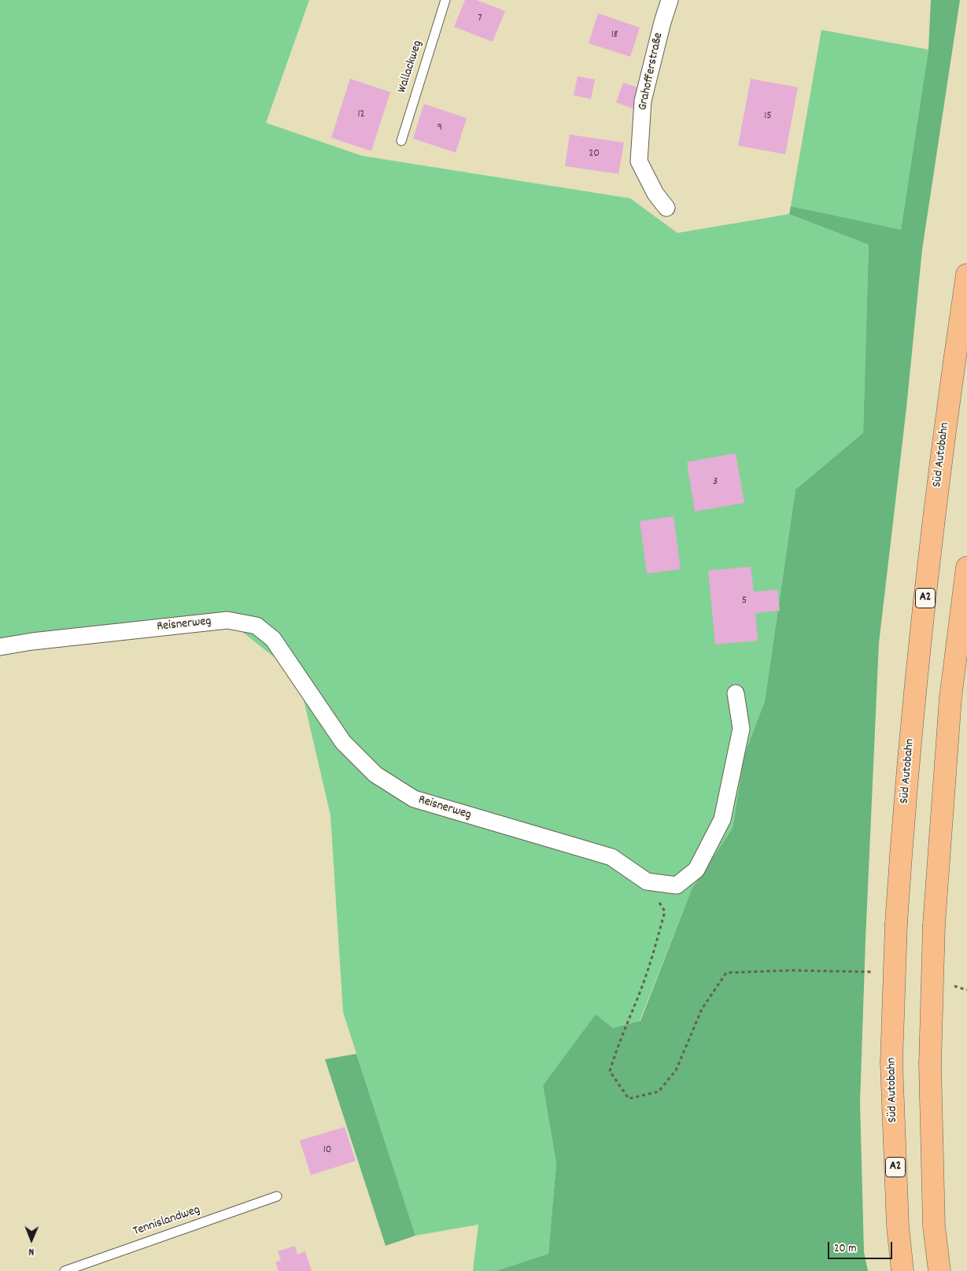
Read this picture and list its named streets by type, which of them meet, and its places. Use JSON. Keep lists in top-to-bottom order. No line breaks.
{"streets":{"highway":["Süd Autobahn","A2"],"street":["Grahofferstraße","Reisnerweg"],"lane":["Wallackweg","Tennislandweg"]},"house_numbers":["7","18","12","15","9","20","3","5","10"],"scale_bar":"20 m","north":"bottom"}
